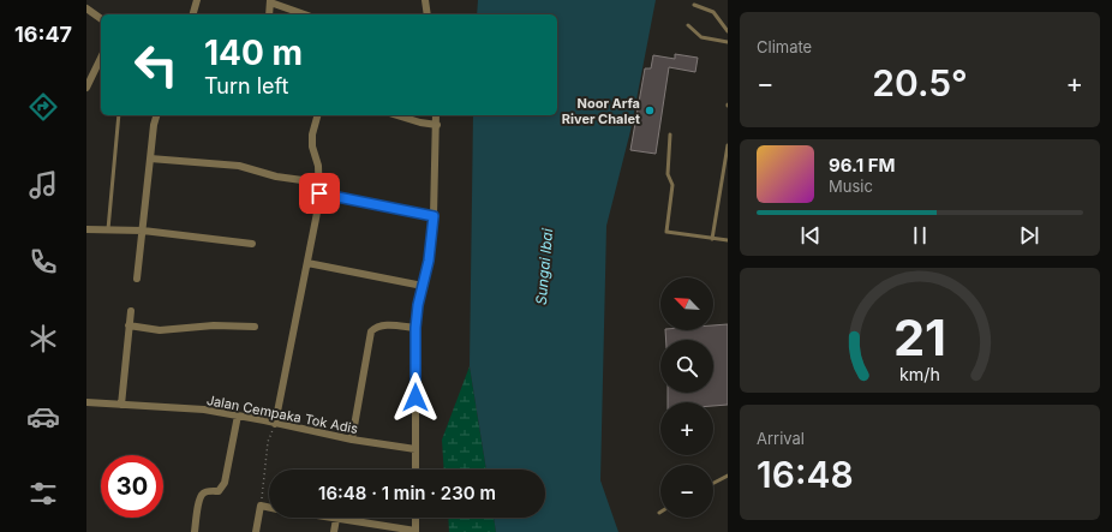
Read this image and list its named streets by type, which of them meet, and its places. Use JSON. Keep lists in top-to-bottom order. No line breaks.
{"streets":{"street":["Jalan Cempaka Tok Adis"]},"water":["Sungai Ibai"],"places":["Noor Arfa River Chalet"],"north":"top left","page":{"tabs":"16:47","tile":["Climate",["Arrival","16:48"]],"turn":["140 m","Turn left"],"heat":["−","20.5°","+"],"song":["96.1 FM","Music"],"map_buttons":["+","−"],"limit":"30","trip":"16:48 · 1 min · 230 m","gauge":["21","km/h"]}}
